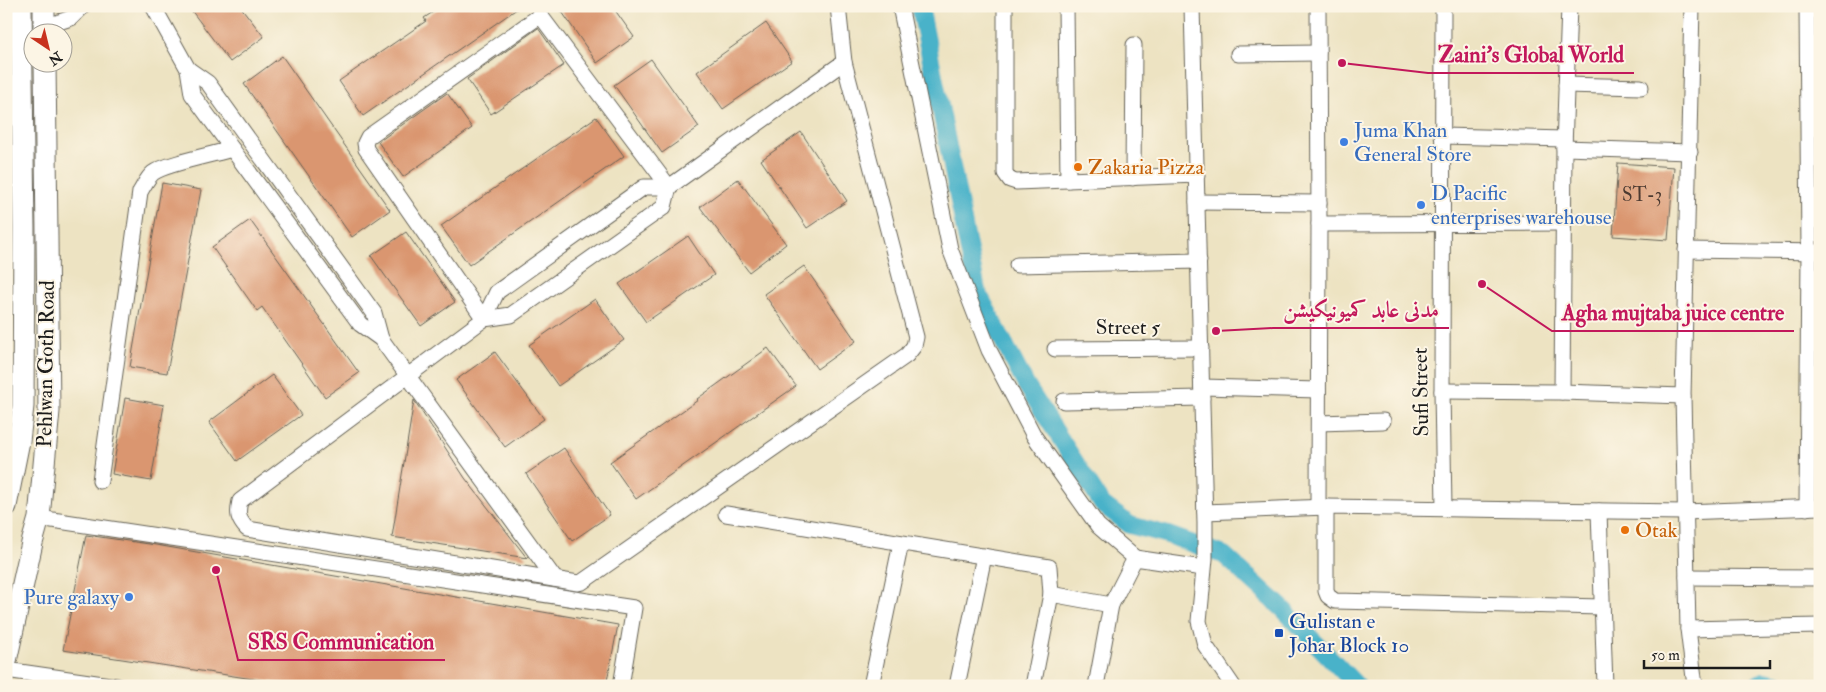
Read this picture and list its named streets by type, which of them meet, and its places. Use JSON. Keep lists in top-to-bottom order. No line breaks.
{"streets":{"main road":["Pehlwan Goth Road"],"street":["Street 5","Sufi Street"]},"places":{"other":["Zaini's Global World","Juma Khan General Store","Zakaria Pizza","D Pacific enterprises warehouse","Agha mujtaba juice centre","مدنی عابد کمیونیکیشن","Otak","SRS Communication","Pure galaxy"],"transit":["Gulistan e Johar Block 10"]},"house_numbers":["ST-3"],"scale_bar":"50 m","north":"bottom right"}
